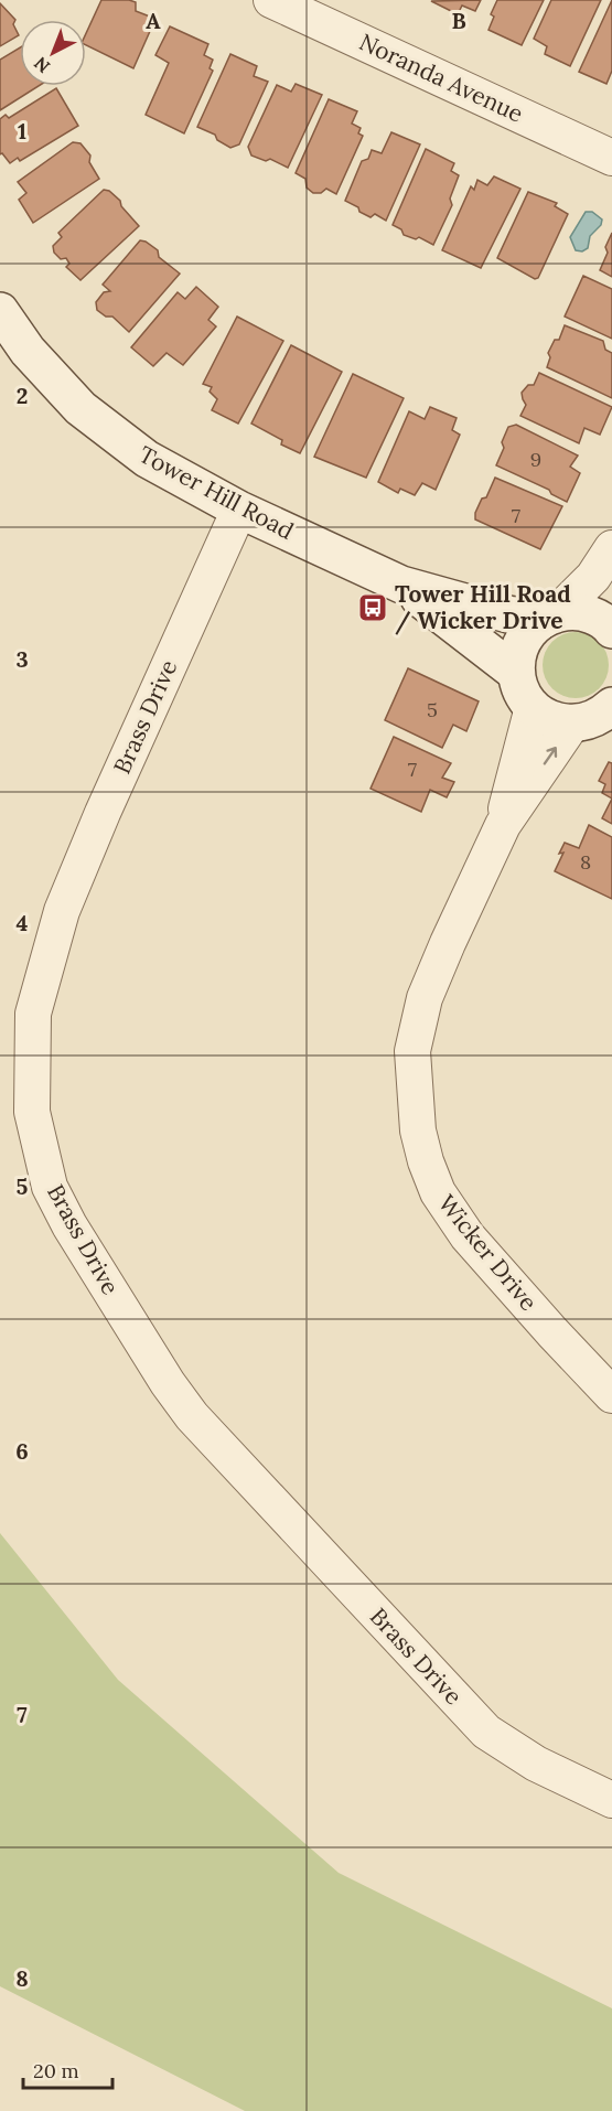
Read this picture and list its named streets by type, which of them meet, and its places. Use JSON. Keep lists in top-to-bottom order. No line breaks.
{"streets":{"street":["Noranda Avenue","Tower Hill Road","Brass Drive","Wicker Drive"]},"crossings":[["Tower Hill Road","Brass Drive"]],"places":{"bus stop":["Tower Hill Road / Wicker Drive"]},"house_numbers":["9","7","5","7","8"],"scale_bar":"20 m","north":"bottom left","grid":{"columns":["A","B"],"rows":["1","2","3","4","5","6","7","8"]}}
